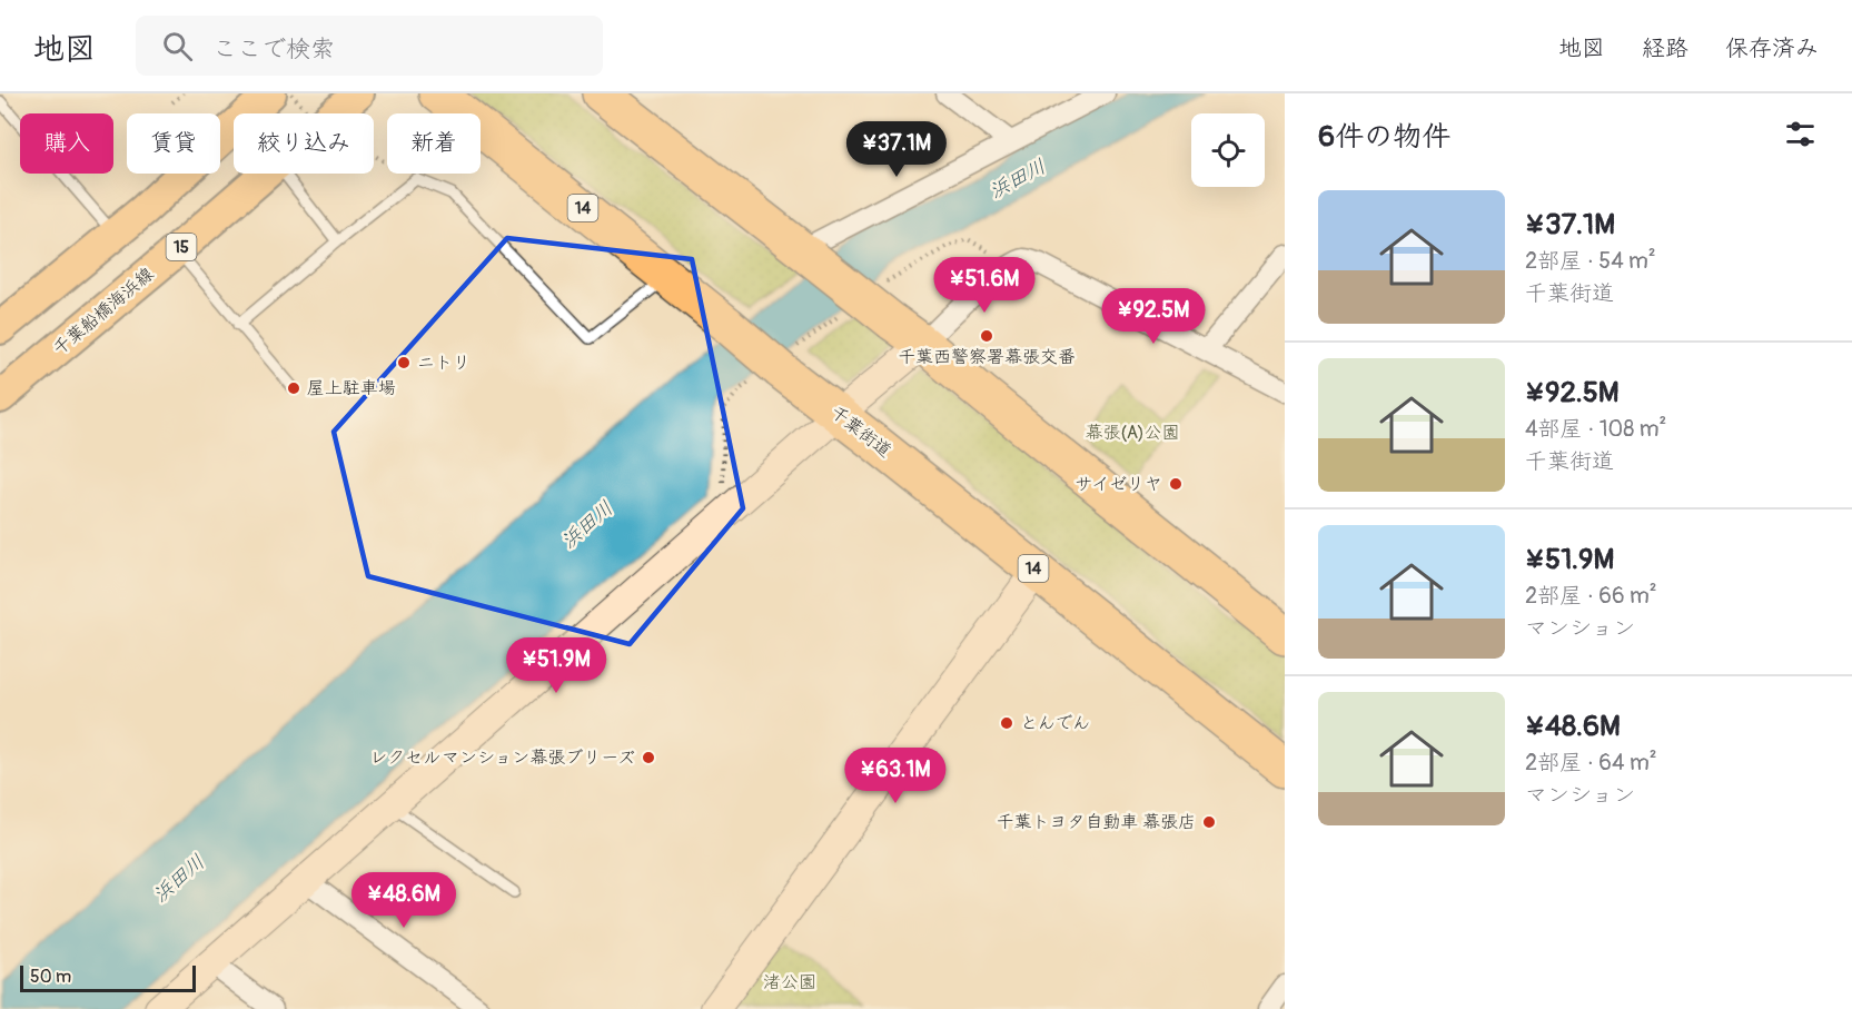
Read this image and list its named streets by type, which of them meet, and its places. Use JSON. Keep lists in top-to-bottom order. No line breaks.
{"streets":{"highway":["14","千葉街道"],"main road":["15","千葉船橋海浜線"]},"water":["浜田川"],"parks":["幕張(A)公園","渚公園"],"places":["千葉西警察署幕張交番","ニトリ","屋上駐車場","サイゼリヤ","とんでん","レクセルマンション幕張ブリーズ","千葉トヨタ自動車 幕張店"],"scale_bar":"50 m","page":{"header":"地図","search":"ここで検索","nav":["地図","経路","保存済み"],"heading":"6件の物件","chip":["購入","賃貸","絞り込み","新着"],"price":["¥37.1M","¥51.6M","¥92.5M","¥51.9M","¥63.1M","¥48.6M"],"list":[{"name":"¥37.1M","note":"2部屋 · 54 m² · 千葉街道"},{"name":"¥92.5M","note":"4部屋 · 108 m² · 千葉街道"},{"name":"¥51.9M","note":"2部屋 · 66 m² · マンション"},{"name":"¥48.6M","note":"2部屋 · 64 m² · マンション"}],"scale":"50 m"}}
